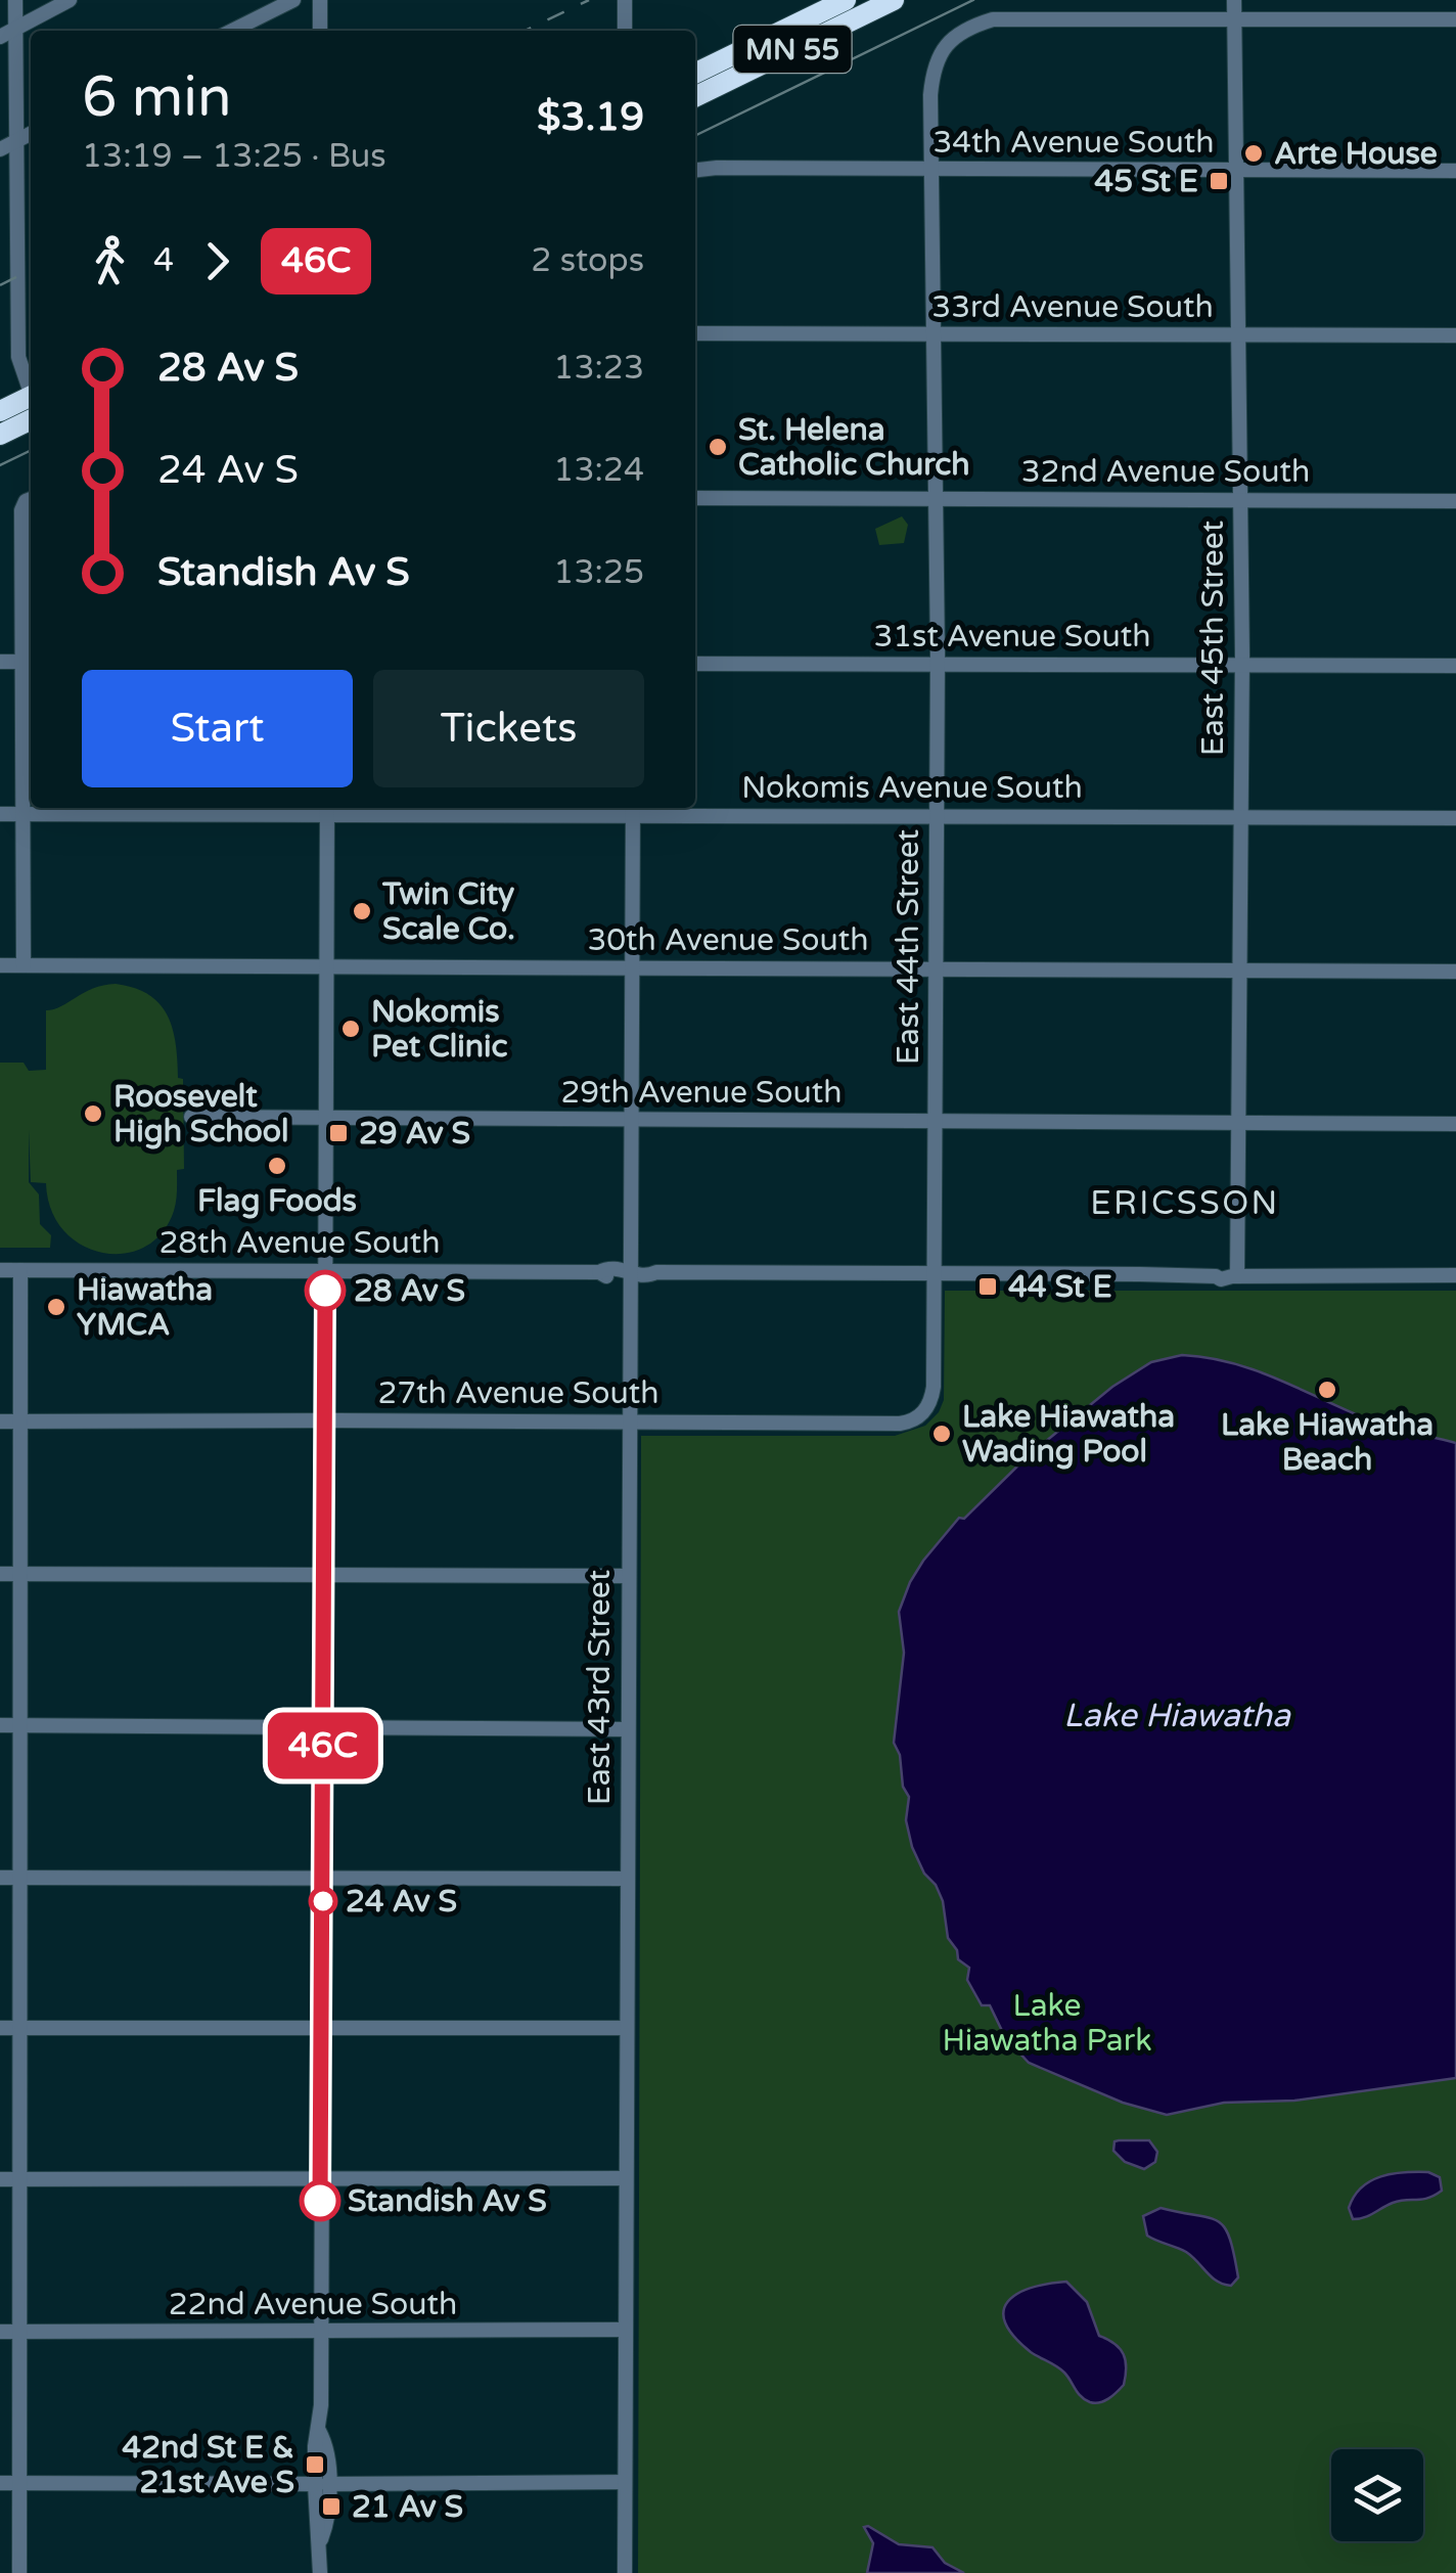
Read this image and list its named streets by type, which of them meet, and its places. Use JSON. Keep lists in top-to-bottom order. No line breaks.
{"streets":{"highway":["MN 55"],"street":["34th Avenue South","33rd Avenue South","32nd Avenue South","31st Avenue South","East 45th Street","Nokomis Avenue South","30th Avenue South","East 44th Street","29th Avenue South","28th Avenue South","27th Avenue South","East 43rd Street","22nd Avenue South"]},"crossings":[["34th Avenue South","East 45th Street"],["34th Avenue South","East 44th Street"],["33rd Avenue South","East 45th Street"],["33rd Avenue South","East 44th Street"],["32nd Avenue South","East 45th Street"],["32nd Avenue South","East 44th Street"],["31st Avenue South","East 45th Street"],["31st Avenue South","East 44th Street"],["East 45th Street","Nokomis Avenue South"],["East 45th Street","30th Avenue South"],["East 45th Street","East 44th Street"],["East 45th Street","29th Avenue South"],["East 45th Street","28th Avenue South"],["Nokomis Avenue South","East 44th Street"],["Nokomis Avenue South","East 43rd Street"],["30th Avenue South","East 44th Street"],["30th Avenue South","East 43rd Street"],["East 44th Street","29th Avenue South"],["East 44th Street","28th Avenue South"],["East 44th Street","27th Avenue South"],["29th Avenue South","East 43rd Street"],["28th Avenue South","East 43rd Street"],["27th Avenue South","East 43rd Street"],["East 43rd Street","22nd Avenue South"]],"districts":["ERICSSON"],"water":["Lake Hiawatha"],"parks":["Lake Hiawatha Park"],"places":{"other":["Arte House","St. Helena Catholic Church","Twin City Scale Co.","Nokomis Pet Clinic","Roosevelt High School","Flag Foods","28 Av S","Hiawatha YMCA","Lake Hiawatha Beach","Lake Hiawatha Wading Pool","24 Av S","Standish Av S"],"transit":["45 St E","29 Av S","44 St E","42nd St E & 21st Ave S","21 Av S"]},"lines":["bus line 46C"],"page":{"on_map":"46C","heading":["6 min","13:19 – 13:25 · Bus","$3.19"],"legs":["4","46C","2 stops"],"list":[{"name":"28 Av S","value":"13:23"},{"name":"24 Av S","value":"13:24"},{"name":"Standish Av S","value":"13:25"}],"buttons":["Start","Tickets"]}}
